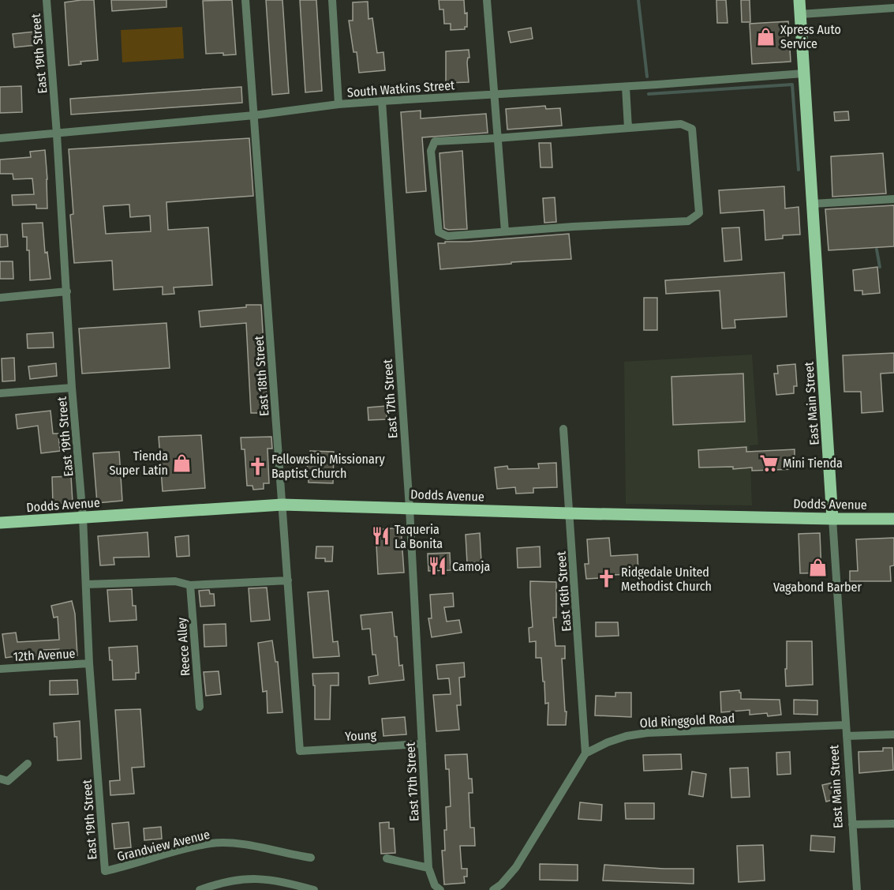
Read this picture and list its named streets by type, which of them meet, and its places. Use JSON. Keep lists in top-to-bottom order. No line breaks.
{"streets":{"main road":["East Main Street","Dodds Avenue"],"street":["East 19th Street","South Watkins Street","East 18th Street","East 17th Street","East 16th Street","Reece Alley","12th Avenue","Old Ringgold Road","Young","Grandview Avenue"]},"crossings":[["East 19th Street","South Watkins Street"],["East 19th Street","Dodds Avenue"],["East 19th Street","12th Avenue"],["East 19th Street","Grandview Avenue"],["South Watkins Street","East 18th Street"],["South Watkins Street","East 17th Street"],["South Watkins Street","East Main Street"],["East 18th Street","Dodds Avenue"],["East 18th Street","Young"],["East 17th Street","Dodds Avenue"],["East 17th Street","Young"],["East Main Street","Dodds Avenue"],["East Main Street","Old Ringgold Road"],["Dodds Avenue","East 16th Street"],["East 16th Street","Old Ringgold Road"]],"places":{"shop":["Xpress Auto Service","Tienda Super Latin","Vagabond Barber"],"supermarket":["Mini Tienda"],"church":["Fellowship Missionary Baptist Church","Ridgedale United Methodist Church"],"restaurant":["Taqueria La Bonita","Camoja"]}}
